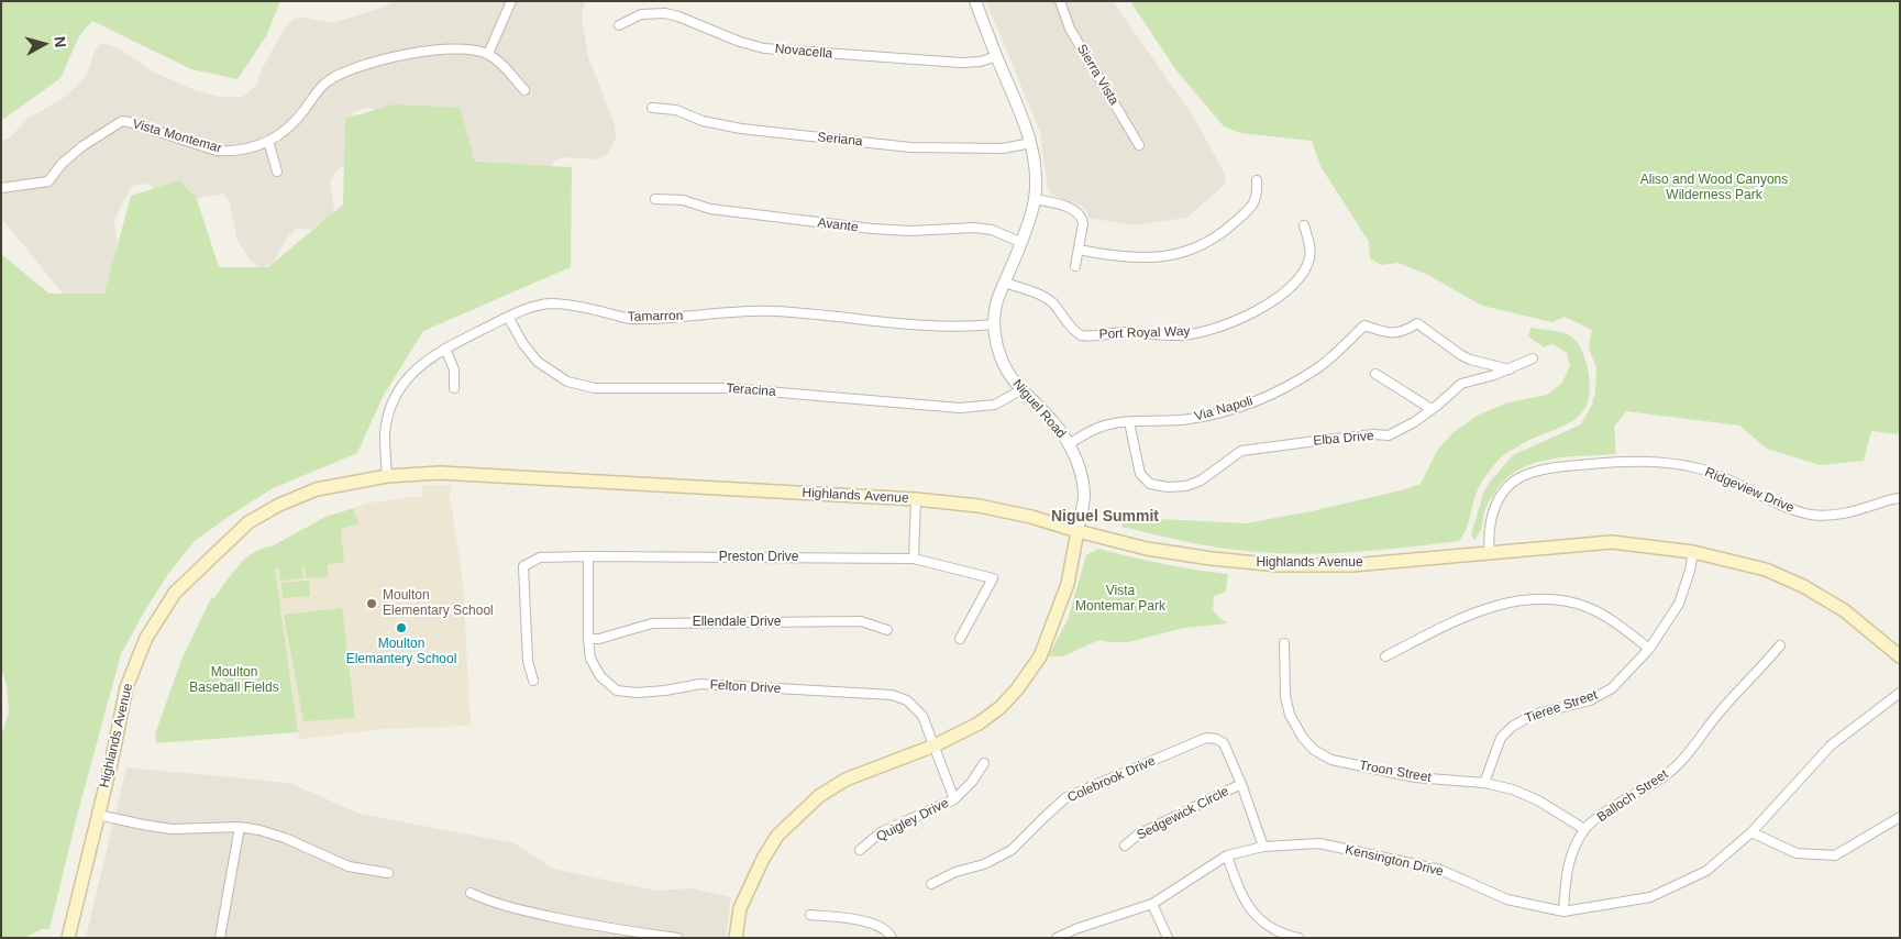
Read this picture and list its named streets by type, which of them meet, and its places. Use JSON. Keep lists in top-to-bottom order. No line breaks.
{"streets":{"main road":["Niguel Road","Highlands Avenue"],"street":["Novacella","Sierra Vista","Vista Montemar","Seriana","Avante","Tamarron","Port Royal Way","Teracina","Via Napoli","Elba Drive","Ridgeview Drive","Preston Drive","Ellendale Drive","Felton Drive","Tieree Street","Troon Street","Colebrook Drive","Balloch Street","Sedgewick Circle","Quigley Drive","Kensington Drive"]},"crossings":[["Novacella","Niguel Road"],["Seriana","Niguel Road"],["Avante","Niguel Road"],["Tamarron","Teracina"],["Tamarron","Niguel Road"],["Tamarron","Highlands Avenue"],["Port Royal Way","Niguel Road"],["Teracina","Niguel Road"],["Niguel Road","Via Napoli"],["Niguel Road","Highlands Avenue"],["Niguel Road","Felton Drive"],["Via Napoli","Elba Drive"],["Ridgeview Drive","Highlands Avenue"],["Highlands Avenue","Tieree Street"],["Preston Drive","Felton Drive"],["Ellendale Drive","Felton Drive"],["Felton Drive","Quigley Drive"],["Tieree Street","Troon Street"],["Troon Street","Balloch Street"],["Colebrook Drive","Sedgewick Circle"],["Balloch Street","Kensington Drive"]],"districts":["Niguel Summit"],"parks":["Aliso and Wood Canyons Wilderness Park","Vista Montemar Park","Moulton Baseball Fields"],"places":["Moulton Elementary School","Moulton Elemantery School"],"north":"right"}
